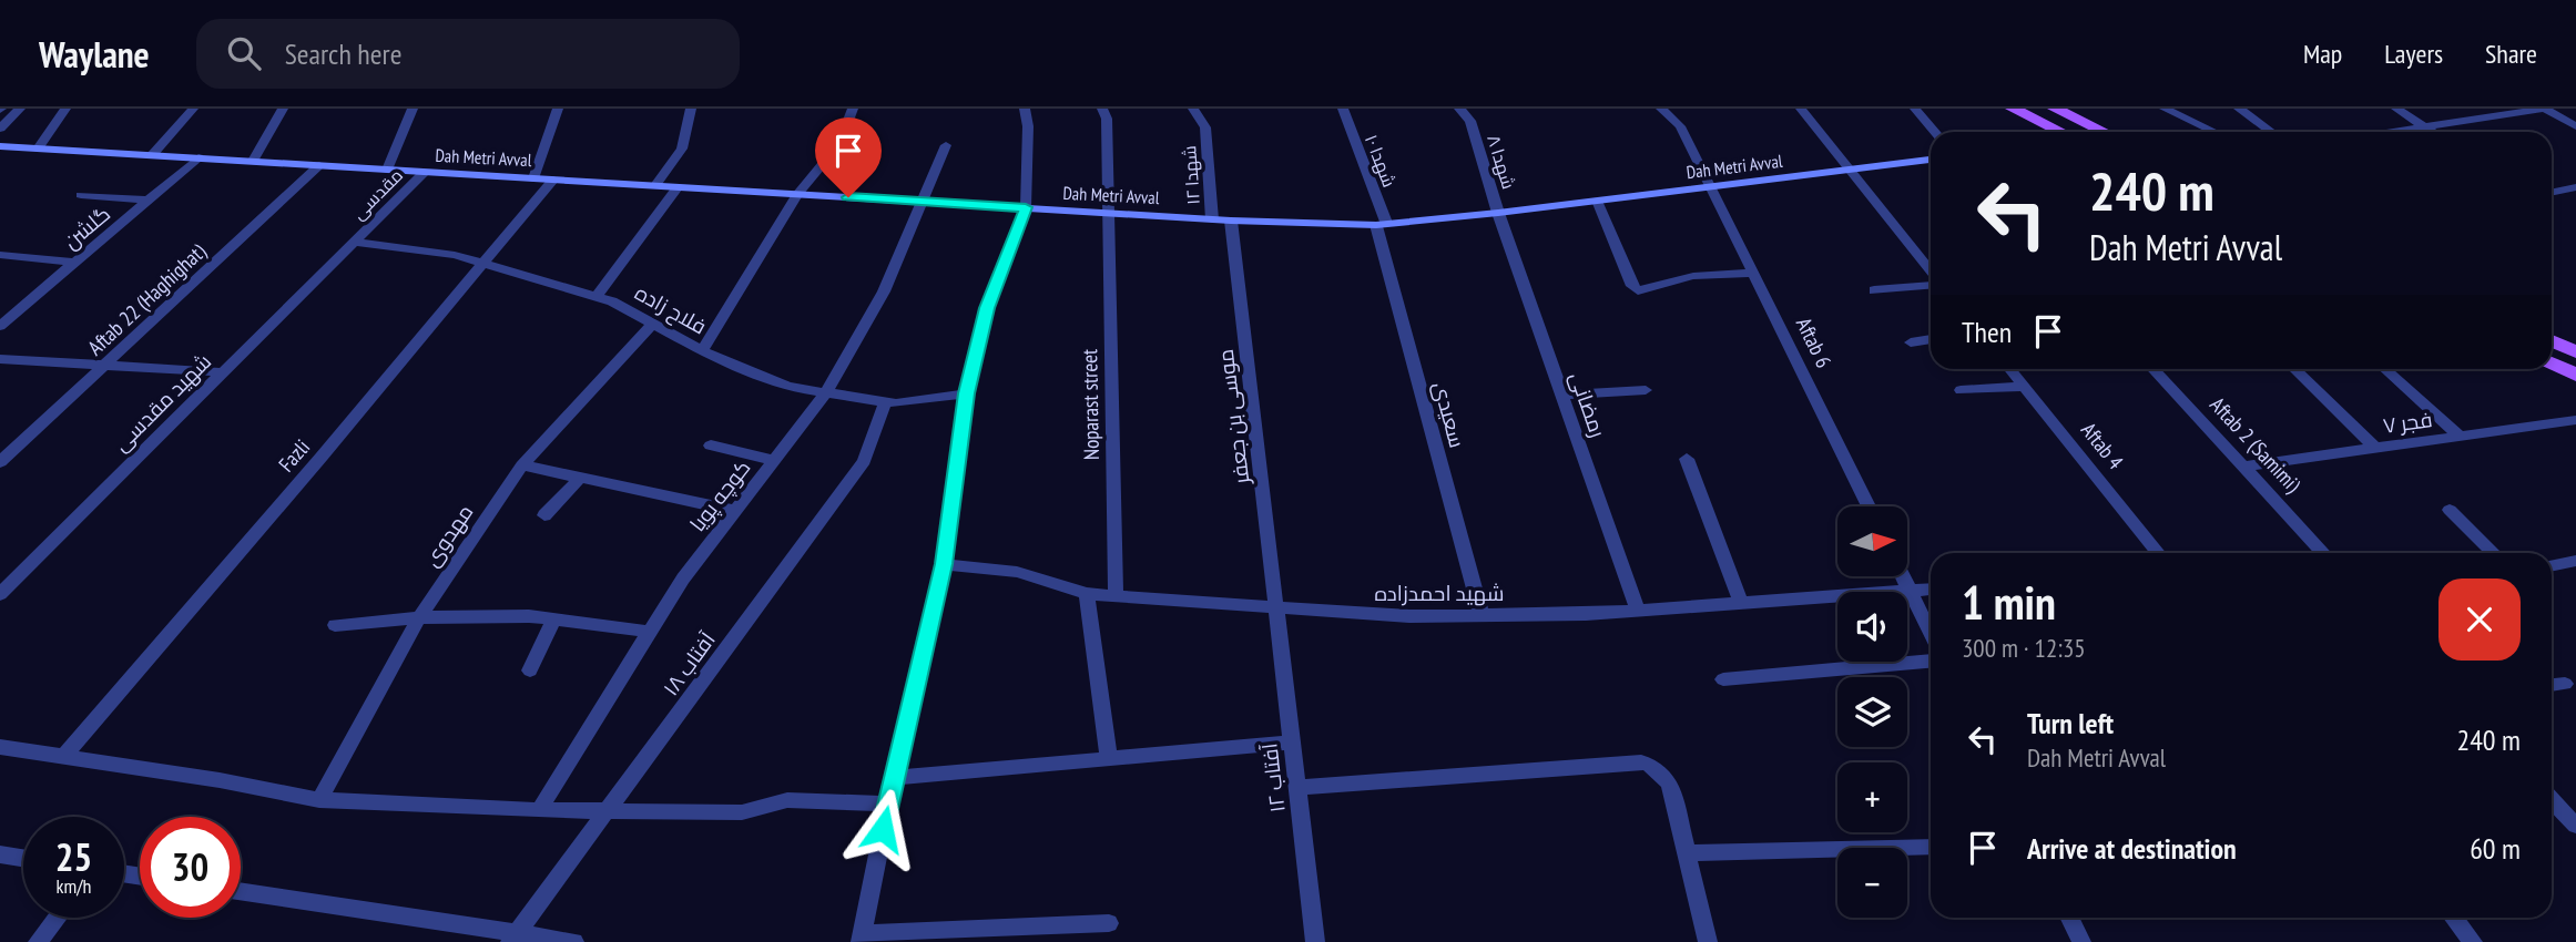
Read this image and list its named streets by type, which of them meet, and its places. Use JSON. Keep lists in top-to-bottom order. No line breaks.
{"streets":{"main road":["Dah Metri Avval"],"street":["شهدا ۱۰","شهدا ۸","شهدا ۱۲","مقدسی","گلشن","Aftab 22 (Haghighat)","فلاح زاده","Aftab 6","شهید مقدسی","Noparast street","رمضانی","سعیدی","موسی بن جعفر","فجر ۷","Aftab 2 (Samimi)","Aftab 4","Fazli","کوچه پویا","مهدوی","شهید احمدزاده","آفتاب ۱۸","آفتاب ۱۲"]},"crossings":[["Dah Metri Avval","شهدا ۱۰"],["Dah Metri Avval","شهدا ۸"],["Dah Metri Avval","شهدا ۱۲"],["Dah Metri Avval","مقدسی"],["Dah Metri Avval","گلشن"],["Dah Metri Avval","Aftab 22 (Haghighat)"],["Dah Metri Avval","Aftab 6"],["Dah Metri Avval","Noparast street"],["Dah Metri Avval","رمضانی"],["Dah Metri Avval","سعیدی"],["Dah Metri Avval","موسی بن جعفر"],["Dah Metri Avval","Fazli"],["Dah Metri Avval","کوچه پویا"],["شهدا ۱۰","سعیدی"],["شهدا ۸","رمضانی"],["مقدسی","فلاح زاده"],["مقدسی","شهید مقدسی"],["فلاح زاده","شهید مقدسی"],["فلاح زاده","Fazli"],["فلاح زاده","کوچه پویا"],["فلاح زاده","مهدوی"],["فلاح زاده","آفتاب ۱۸"],["Noparast street","شهید احمدزاده"],["رمضانی","شهید احمدزاده"],["سعیدی","شهید احمدزاده"],["موسی بن جعفر","شهید احمدزاده"],["موسی بن جعفر","آفتاب ۱۲"],["فجر ۷","Aftab 2 (Samimi)"],["شهید احمدزاده","آفتاب ۱۲"]],"north":"right","page":{"header":"Waylane","search":"Search here","nav":["Map","Layers","Share"],"turn":["240 m","Dah Metri Avval"],"then":"Then","map_buttons":["+","−"],"heading":["1 min","300 m · 12:35"],"list":[{"name":"Turn left","note":"Dah Metri Avval","value":"240 m"},{"name":"Arrive at destination","value":"60 m"}],"speed":"25 km/h","limit":"30"}}
